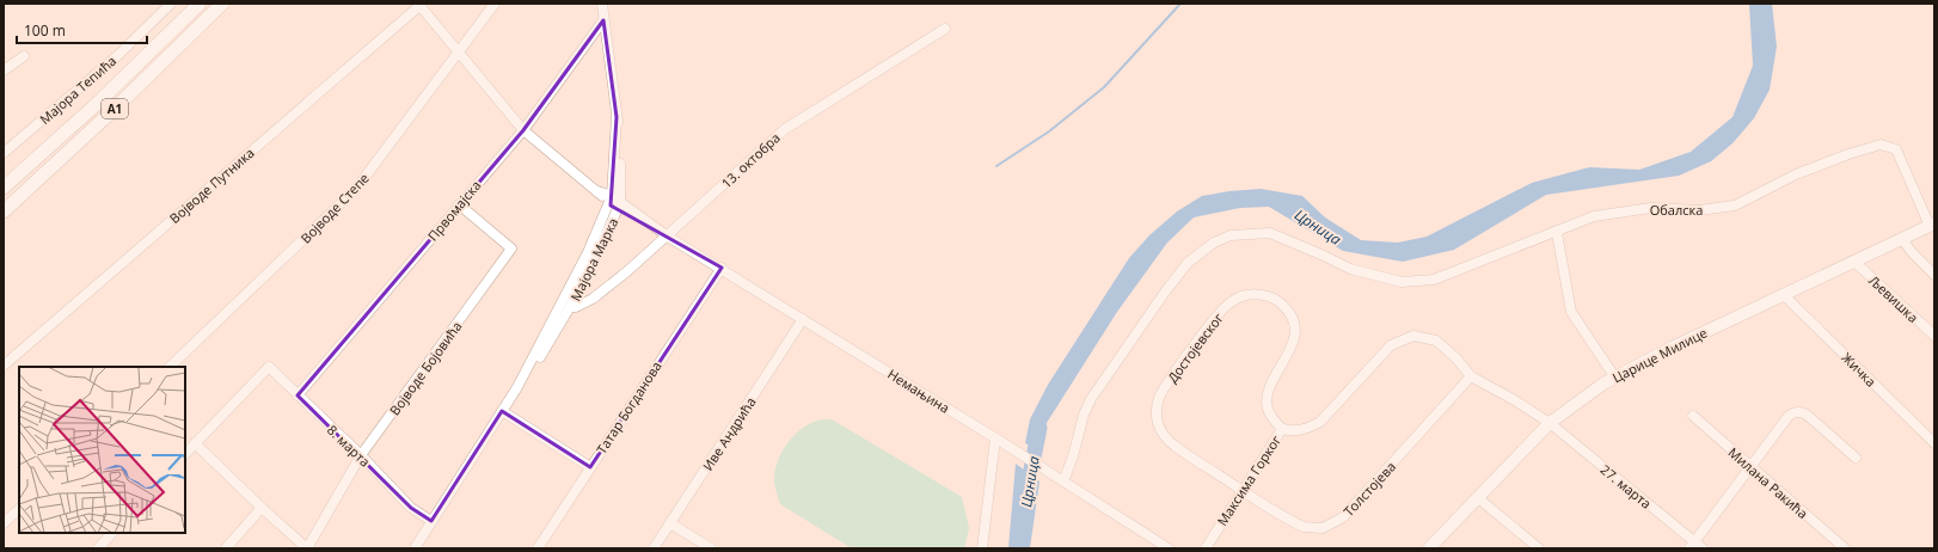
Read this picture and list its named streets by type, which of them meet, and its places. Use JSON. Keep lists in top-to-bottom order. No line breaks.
{"streets":{"highway":["A1"],"main road":["Царице Милице"],"street":["Мајора Тепића","13. октобра","Војводе Путника","Војводе Степе","Обалска","Првомајска","Мајора Марка","Љевишка","Достојевског","Војводе Бојовића","Жичка","Немањина","Татар Богданова","Иве Андрића","8. марта","Максима Горког","Милана Ракића","27. марта","Толстојева"]},"crossings":[["13. октобра","Мајора Марка"],["13. октобра","Немањина"],["Обалска","Царице Милице"],["Обалска","Немањина"],["Првомајска","Мајора Марка"],["Првомајска","Војводе Бојовића"],["Првомајска","Немањина"],["Првомајска","8. марта"],["Мајора Марка","Немањина"],["Мајора Марка","8. марта"],["Љевишка","Царице Милице"],["Достојевског","Максима Горког"],["Достојевског","Толстојева"],["Царице Милице","Жичка"],["Царице Милице","Максима Горког"],["Царице Милице","27. марта"],["Војводе Бојовића","8. марта"],["Немањина","Татар Богданова"],["Немањина","Иве Андрића"],["Максима Горког","27. марта"],["Максима Горког","Толстојева"]],"water":["Црница"],"scale_bar":"100 m"}
